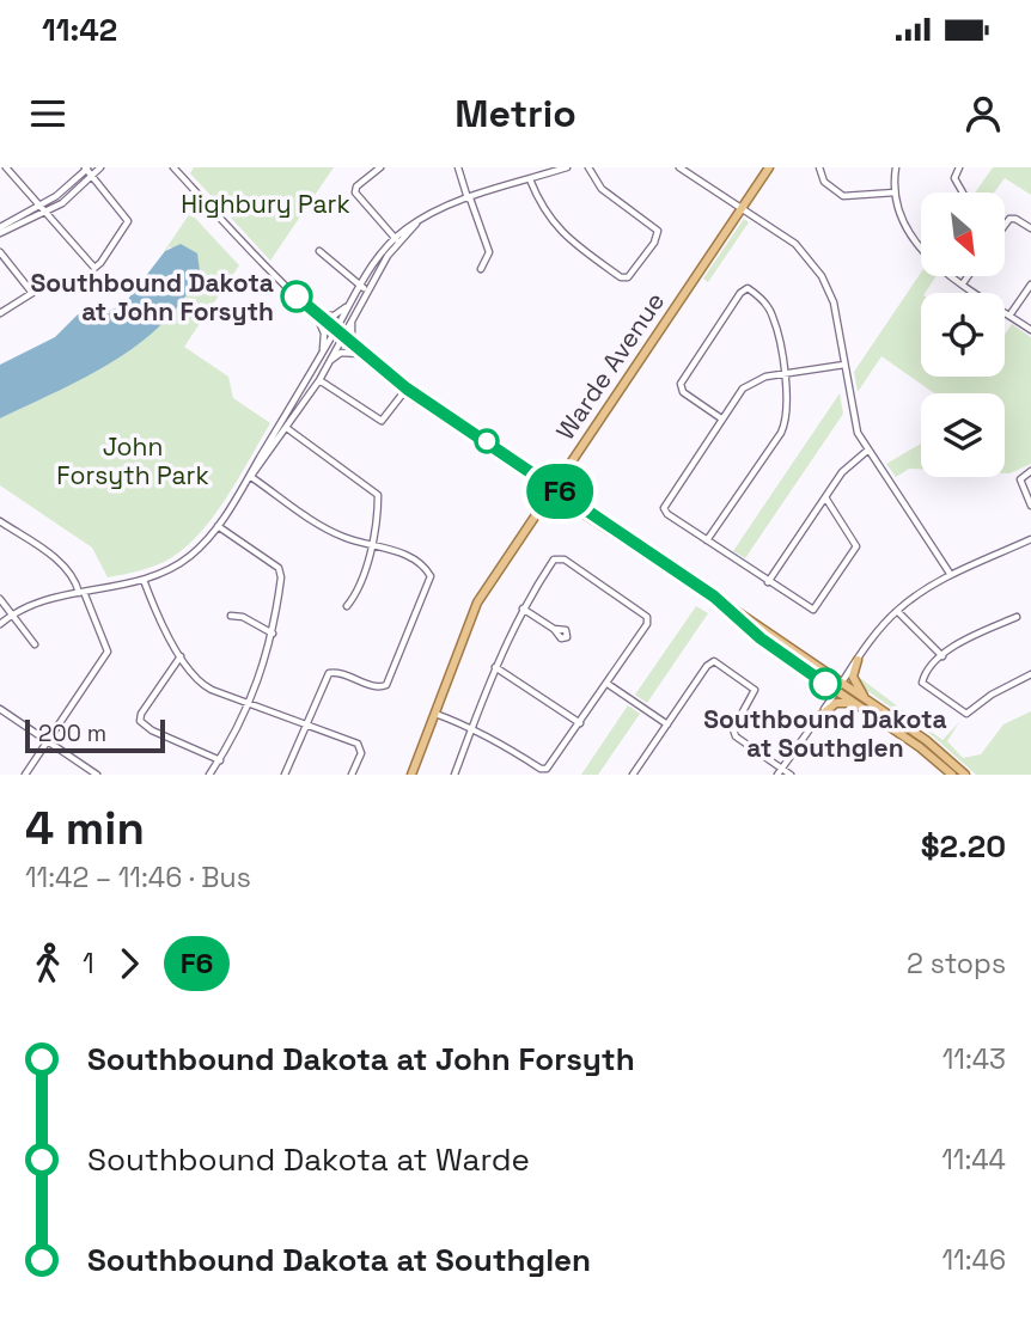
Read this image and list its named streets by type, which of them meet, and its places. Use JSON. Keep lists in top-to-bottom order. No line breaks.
{"streets":{"main road":["Warde Avenue"]},"parks":["Highbury Park","John Forsyth Park"],"places":["Southbound Dakota at John Forsyth","Southbound Dakota at Southglen"],"lines":["bus line F6"],"scale_bar":"200 m","north":"bottom right","page":{"status":"11:42","header":"Metrio","on_map":"F6","scale":"200 m","heading":["4 min","11:42 – 11:46 · Bus","$2.20"],"legs":["1","F6","2 stops"],"list":[{"name":"Southbound Dakota at John Forsyth","value":"11:43"},{"name":"Southbound Dakota at Warde","value":"11:44"},{"name":"Southbound Dakota at Southglen","value":"11:46"}]}}
